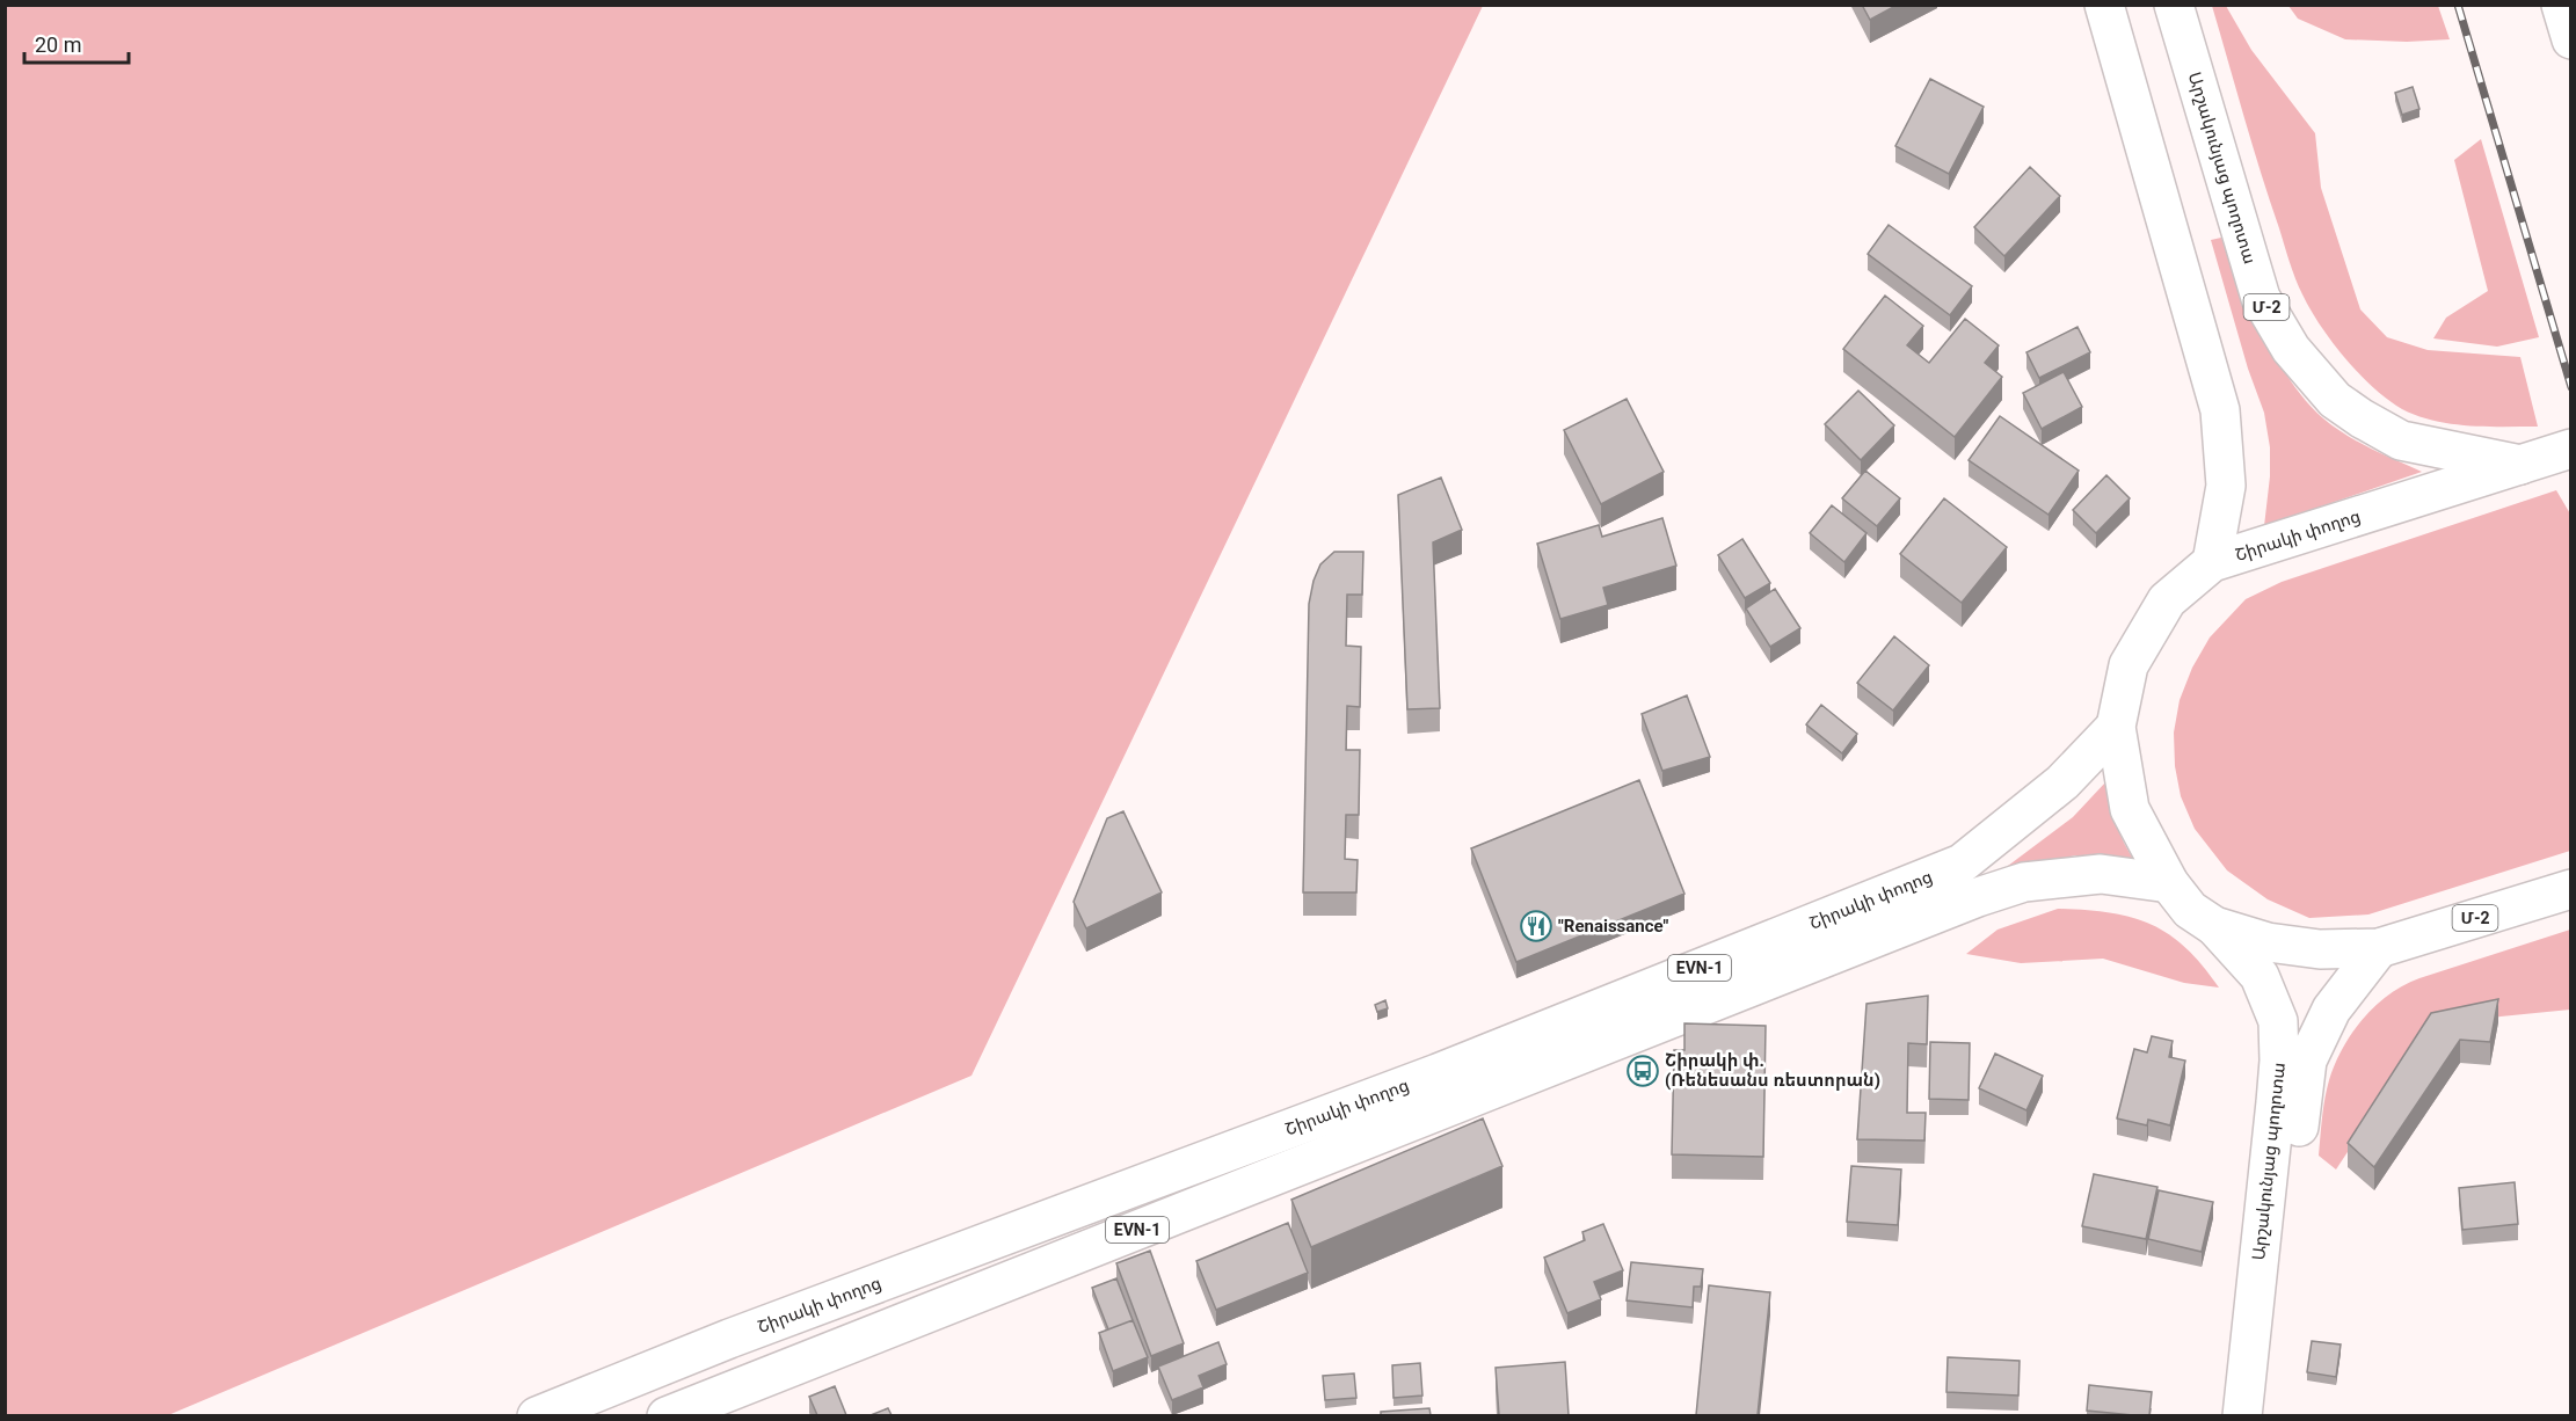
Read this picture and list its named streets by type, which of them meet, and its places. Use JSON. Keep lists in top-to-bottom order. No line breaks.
{"streets":{"main road":["Արշակունյաց պողոտա","Մ-2","Շիրակի փողոց","EVN-1"]},"crossings":[["Արշակունյաց պողոտա","Շիրակի փողոց"],["Շիրակի փողոց","EVN-1"]],"places":{"restaurant":["\"Renaissance\""],"bus stop":["Շիրակի փ. (Ռենեսանս ռեստորան)"]},"scale_bar":"20 m"}
